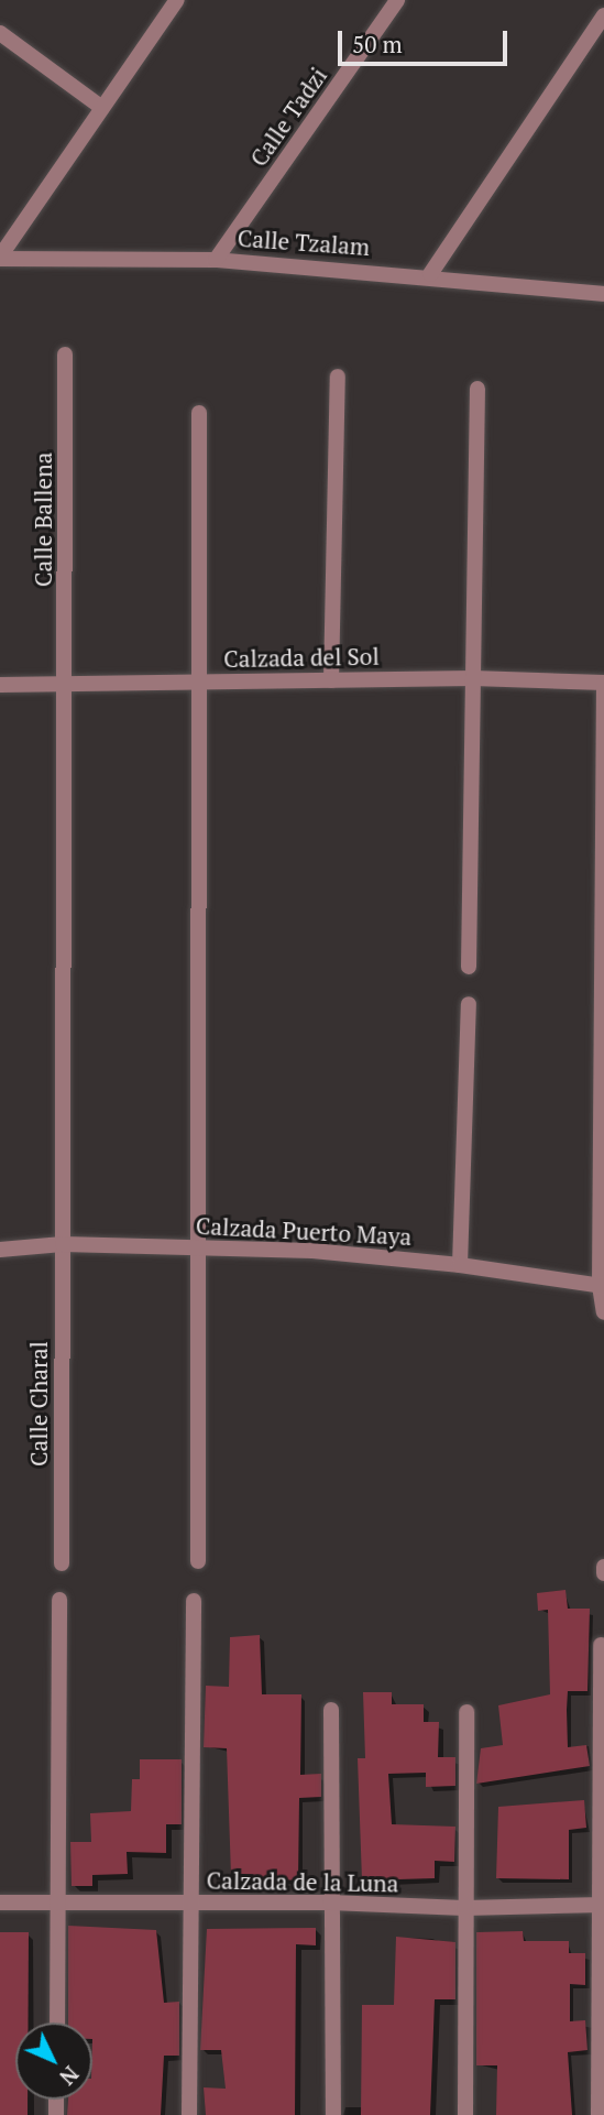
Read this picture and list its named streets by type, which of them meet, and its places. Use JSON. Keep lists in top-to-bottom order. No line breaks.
{"streets":{"street":["Calle Tadzi","Calle Tzalam","Calle Ballena","Calzada del Sol","Calzada Puerto Maya","Calle Charal","Calzada de la Luna"]},"crossings":[["Calle Tadzi","Calle Tzalam"],["Calle Ballena","Calzada del Sol"],["Calle Ballena","Calle Charal"],["Calzada Puerto Maya","Calle Charal"]],"scale_bar":"50 m","north":"bottom right"}
